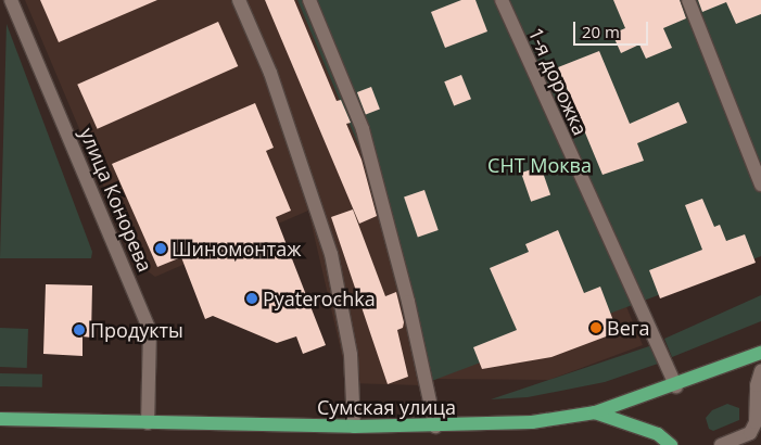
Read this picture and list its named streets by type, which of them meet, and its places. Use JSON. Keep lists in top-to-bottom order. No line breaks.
{"streets":{"main road":["Сумская улица"],"street":["1-я дорожка","улица Конорева"]},"crossings":[["1-я дорожка","Сумская улица"],["улица Конорева","Сумская улица"]],"parks":["СНТ Моква"],"places":["Шиномонтаж","Pyaterochka","Вега","Продукты"],"scale_bar":"20 m"}
